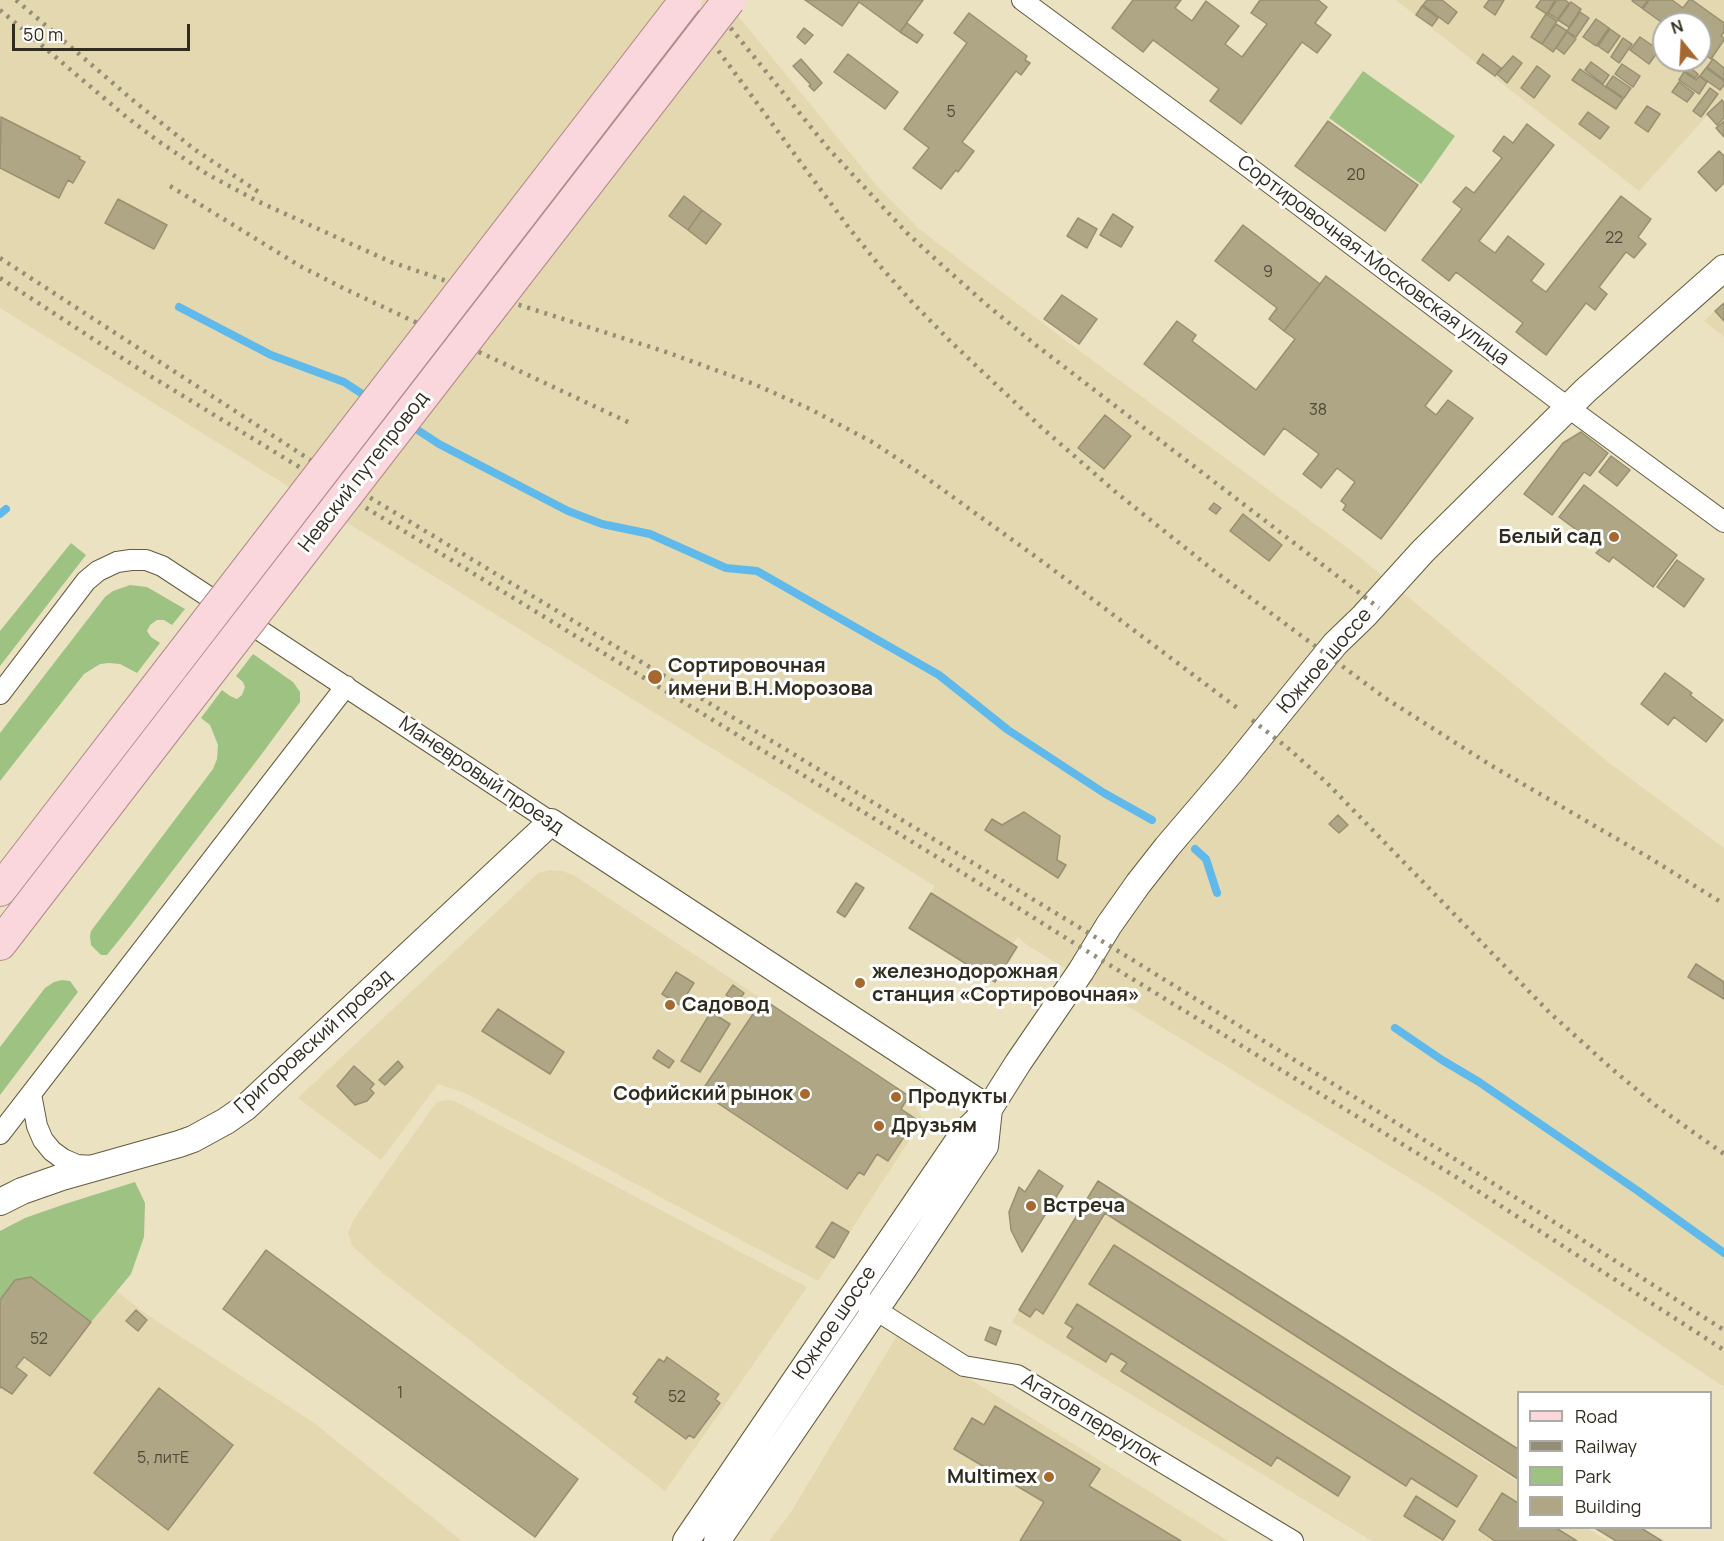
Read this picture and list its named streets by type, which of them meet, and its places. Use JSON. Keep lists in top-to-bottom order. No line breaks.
{"streets":{"main road":["Невский путепровод"],"street":["Сортировочная-Московская улица","Южное шоссе","Маневровый проезд","Григоровский проезд","Агатов переулок"]},"crossings":[["Сортировочная-Московская улица","Южное шоссе"],["Южное шоссе","Маневровый проезд"],["Южное шоссе","Агатов переулок"],["Маневровый проезд","Григоровский проезд"]],"places":["Белый сад","Сортировочная имени В.Н.Морозова","железнодорожная станция «Сортировочная»","Садовод","Софийский рынок","Продукты","Друзьям","Встреча","Multimex"],"house_numbers":["5","20","22","9","38","52","1","52","5, литЕ"],"legend":["Road","Railway","Park","Building"],"scale_bar":"50 m","north":"top"}
